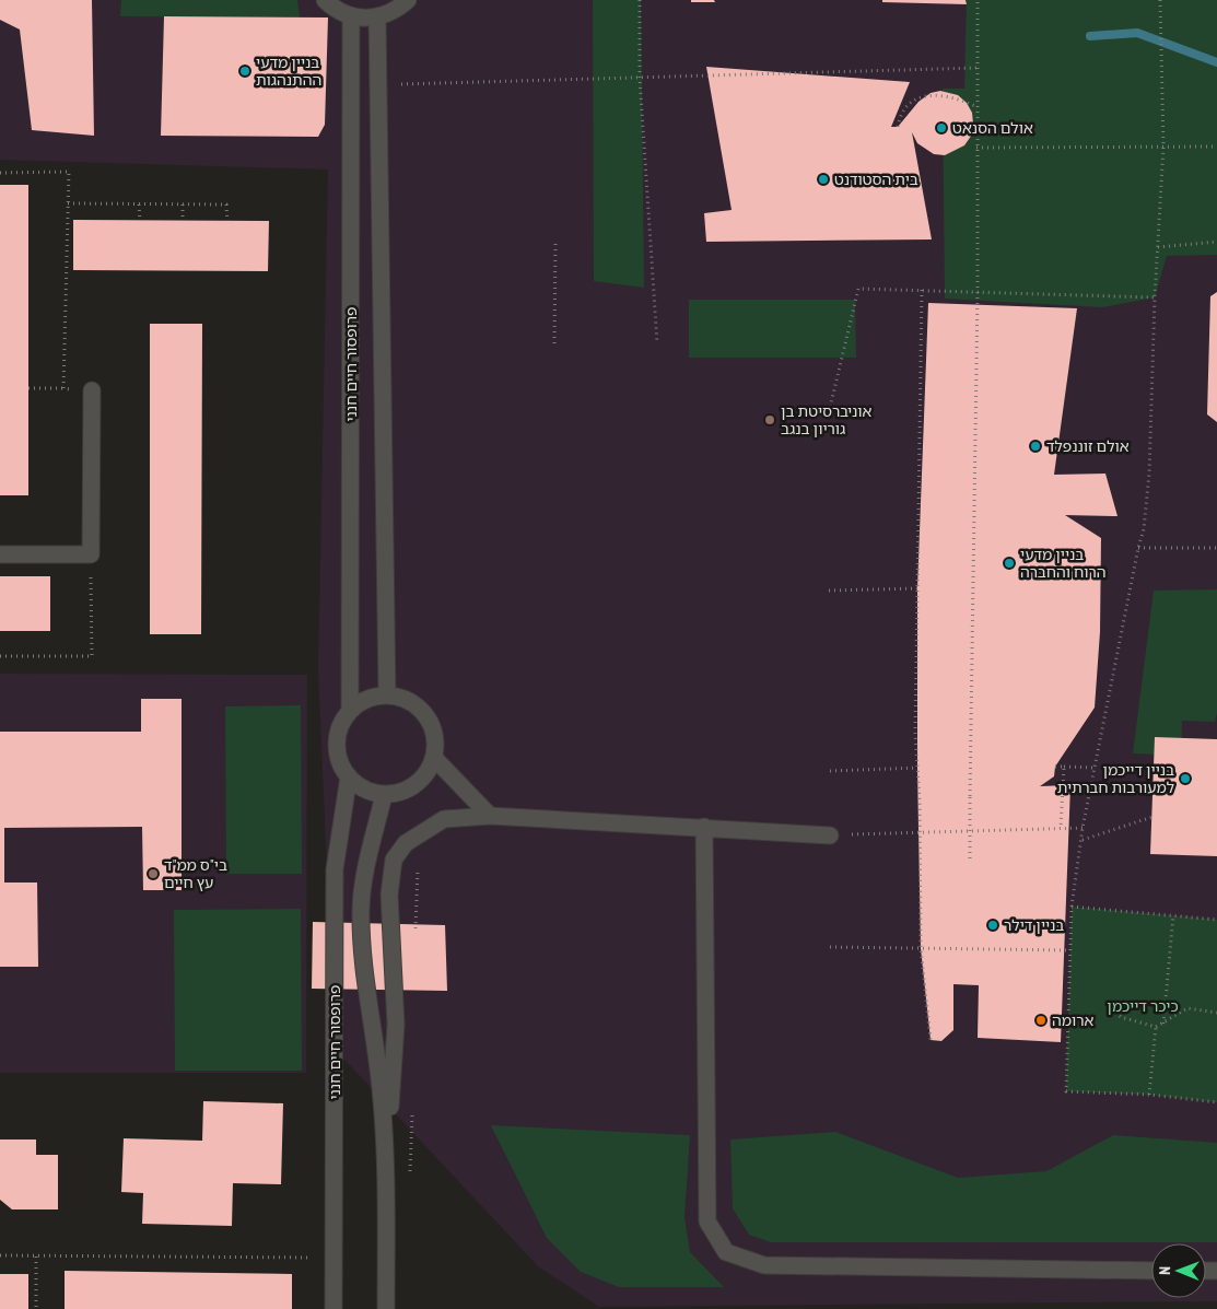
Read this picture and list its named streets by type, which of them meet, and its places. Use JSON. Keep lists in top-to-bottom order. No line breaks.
{"streets":{"street":["פרופסור חיים חנני"]},"parks":["כיכר דייכמן"],"places":["בניין מדעי ההתנהגות","אולם הסנאט","בית הסטודנט","אוניברסיטת בן גוריון בנגב","אולם זוננפלד","בניין מדעי הרוח והחברה","בניין דייכמן למעורבות חברתית","בי\"ס ממ\"ד עץ חיים","בניין דילר","ארומה"],"north":"left"}
